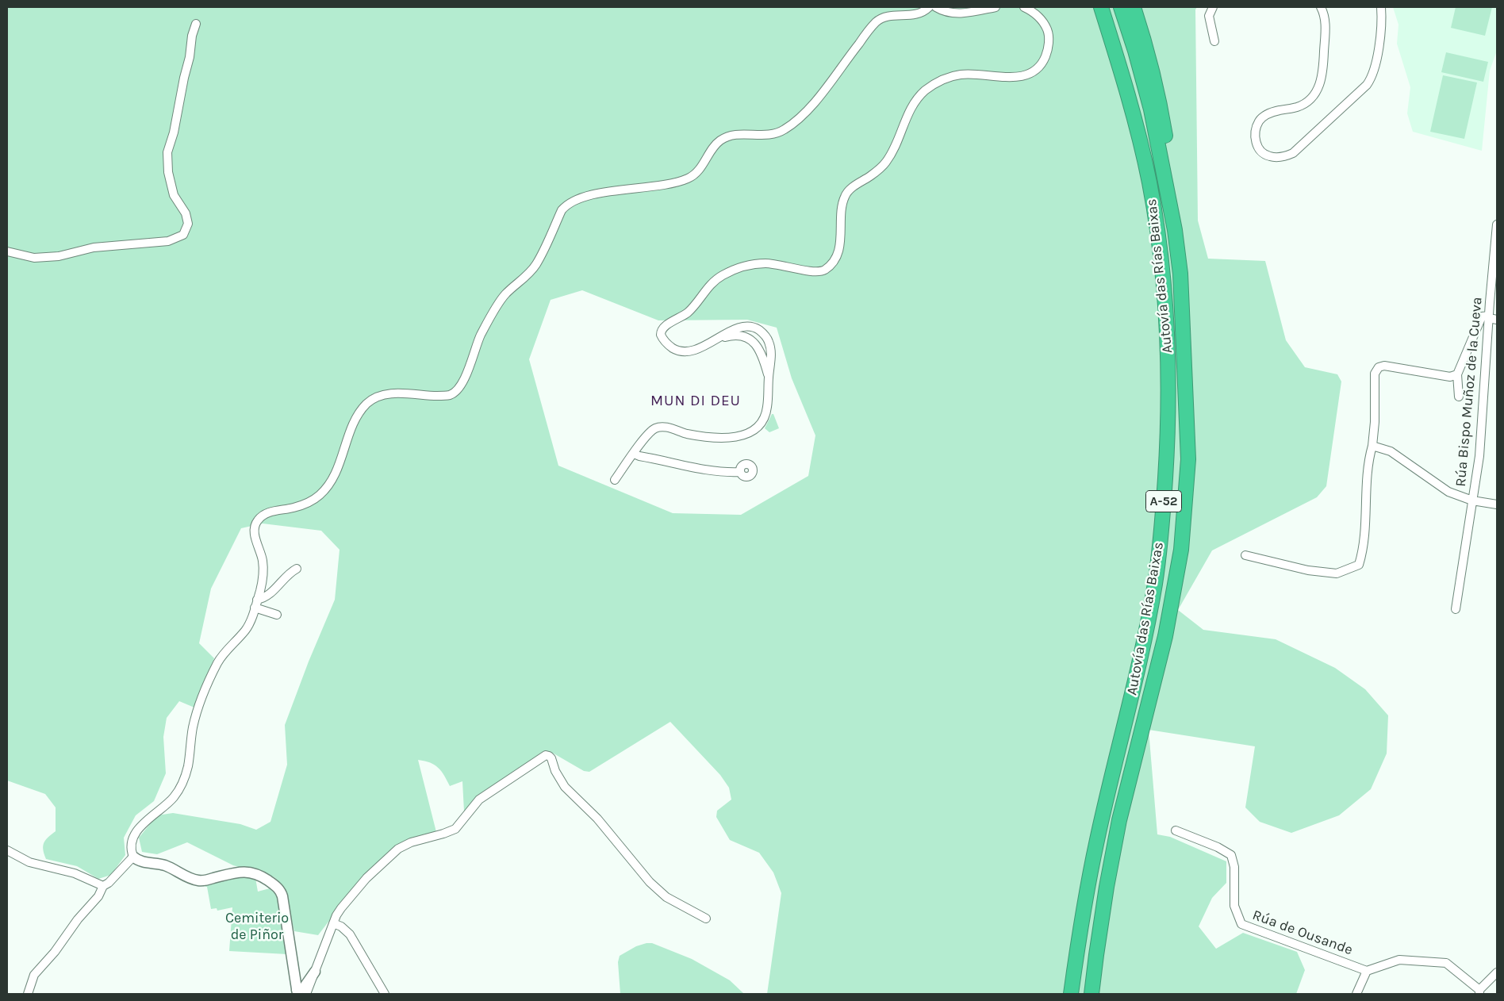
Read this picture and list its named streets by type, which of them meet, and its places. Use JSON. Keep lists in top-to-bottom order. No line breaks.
{"streets":{"highway":["Autovía das Rías Baixas","A-52"],"street":["Rúa Bispo Muñoz de la Cueva","Rúa de Ousande"]},"districts":["MUN DI DEU"],"parks":["Cemiterio de Piñor"]}
